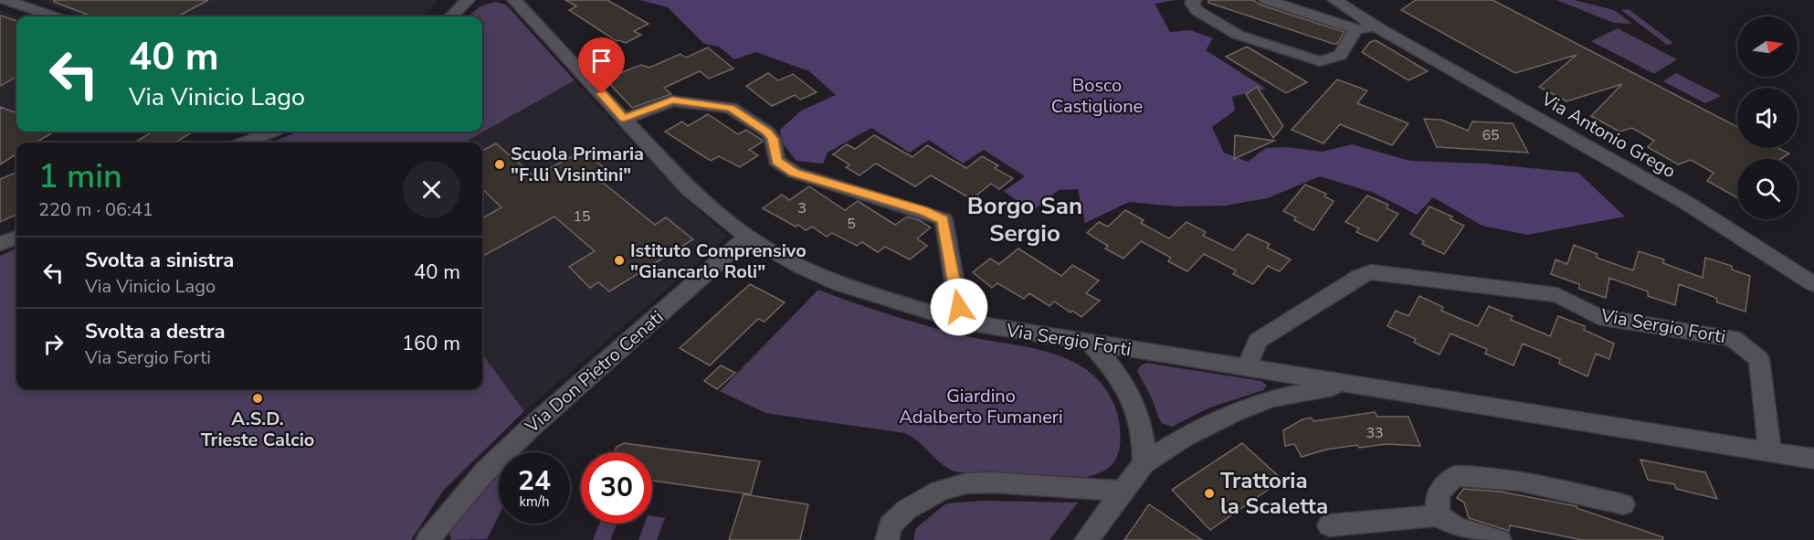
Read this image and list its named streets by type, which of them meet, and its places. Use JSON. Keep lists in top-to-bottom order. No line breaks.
{"streets":{"street":["Via Antonio Grego","Via Sergio Forti","Via Don Pietro Cenati"]},"crossings":[["Via Sergio Forti","Via Don Pietro Cenati"]],"districts":["Borgo San Sergio"],"parks":["Bosco Castiglione","Giardino Adalberto Fumaneri"],"places":["Scuola Primaria \"F.lli Visintini\"","Istituto Comprensivo \"Giancarlo Roli\"","A.S.D. Trieste Calcio","Trattoria la Scaletta"],"house_numbers":["65","3","15","5","33"],"north":"right","page":{"turn":["40 m","Via Vinicio Lago"],"heading":["1 min","220 m · 06:41"],"list":[{"name":"Svolta a sinistra","note":"Via Vinicio Lago","value":"40 m"},{"name":"Svolta a destra","note":"Via Sergio Forti","value":"160 m"}],"speed":"24 km/h","limit":"30"}}
